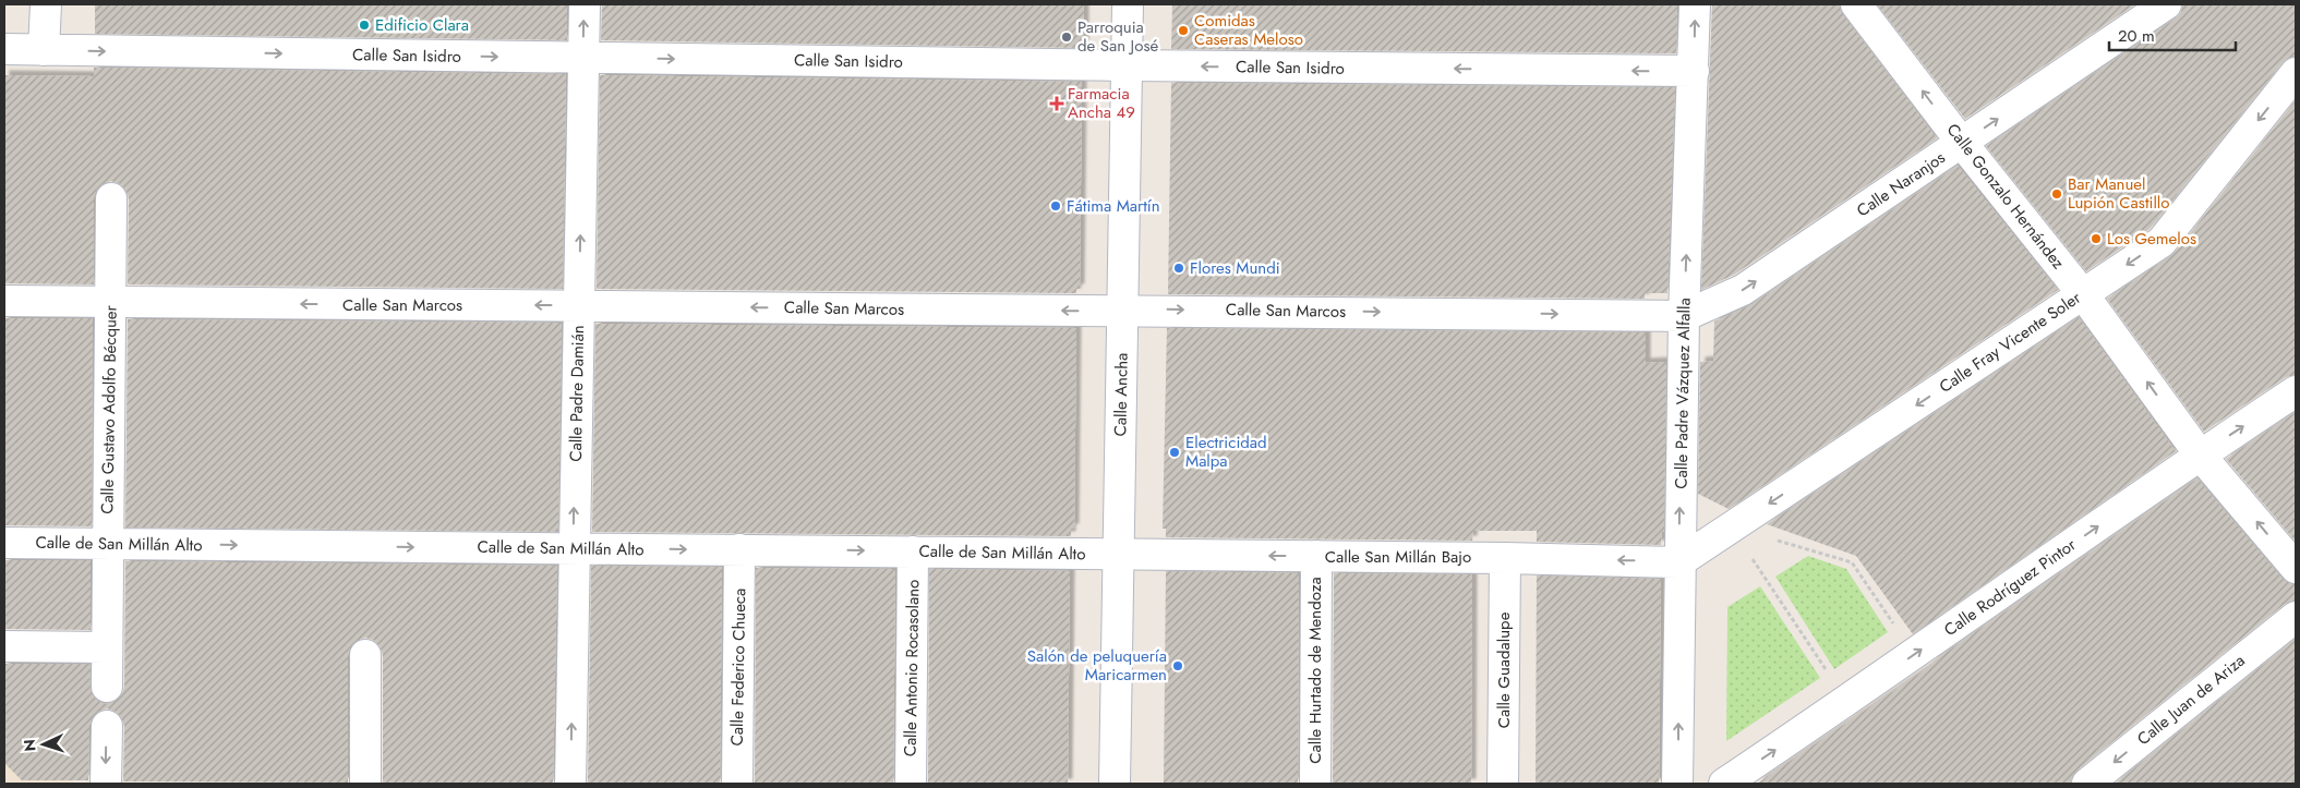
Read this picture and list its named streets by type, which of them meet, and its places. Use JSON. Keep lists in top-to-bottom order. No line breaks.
{"streets":{"street":["Calle San Isidro","Calle Naranjos","Calle Gonzalo Hernández","Calle San Marcos","Calle Fray Vicente Soler","Calle Padre Damián","Calle Padre Vázquez Alfalla","Calle Ancha","Calle Gustavo Adolfo Bécquer","Calle de San Millán Alto","Calle San Millán Bajo","Calle Rodríguez Pintor","Calle Federico Chueca","Calle Antonio Rocasolano","Calle Hurtado de Mendoza","Calle Guadalupe","Calle Juan de Ariza"]},"crossings":[["Calle San Isidro","Calle Padre Damián"],["Calle San Isidro","Calle Padre Vázquez Alfalla"],["Calle San Isidro","Calle Ancha"],["Calle Naranjos","Calle Gonzalo Hernández"],["Calle Naranjos","Calle San Marcos"],["Calle Naranjos","Calle Padre Vázquez Alfalla"],["Calle Gonzalo Hernández","Calle Fray Vicente Soler"],["Calle Gonzalo Hernández","Calle Rodríguez Pintor"],["Calle San Marcos","Calle Padre Damián"],["Calle San Marcos","Calle Padre Vázquez Alfalla"],["Calle San Marcos","Calle Ancha"],["Calle San Marcos","Calle Gustavo Adolfo Bécquer"],["Calle Fray Vicente Soler","Calle Padre Vázquez Alfalla"],["Calle Fray Vicente Soler","Calle San Millán Bajo"],["Calle Padre Damián","Calle de San Millán Alto"],["Calle Padre Vázquez Alfalla","Calle San Millán Bajo"],["Calle Ancha","Calle de San Millán Alto"],["Calle Ancha","Calle San Millán Bajo"],["Calle Gustavo Adolfo Bécquer","Calle de San Millán Alto"],["Calle de San Millán Alto","Calle San Millán Bajo"],["Calle de San Millán Alto","Calle Federico Chueca"],["Calle de San Millán Alto","Calle Antonio Rocasolano"],["Calle San Millán Bajo","Calle Hurtado de Mendoza"],["Calle San Millán Bajo","Calle Guadalupe"]],"one_way":["Calle Naranjos","Calle Gonzalo Hernández","Calle Fray Vicente Soler","Calle Padre Damián","Calle Padre Vázquez Alfalla","Calle de San Millán Alto","Calle San Millán Bajo","Calle Rodríguez Pintor","Calle Juan de Ariza"],"places":{"other":["Edificio Clara","Comidas Caseras Meloso","Parroquia de San José","Bar Manuel Lupión Castillo","Fátima Martín","Los Gemelos","Flores Mundi","Electricidad Malpa","Salón de peluquería Maricarmen"],"health":["Farmacia Ancha 49"]},"scale_bar":"20 m","north":"left"}
